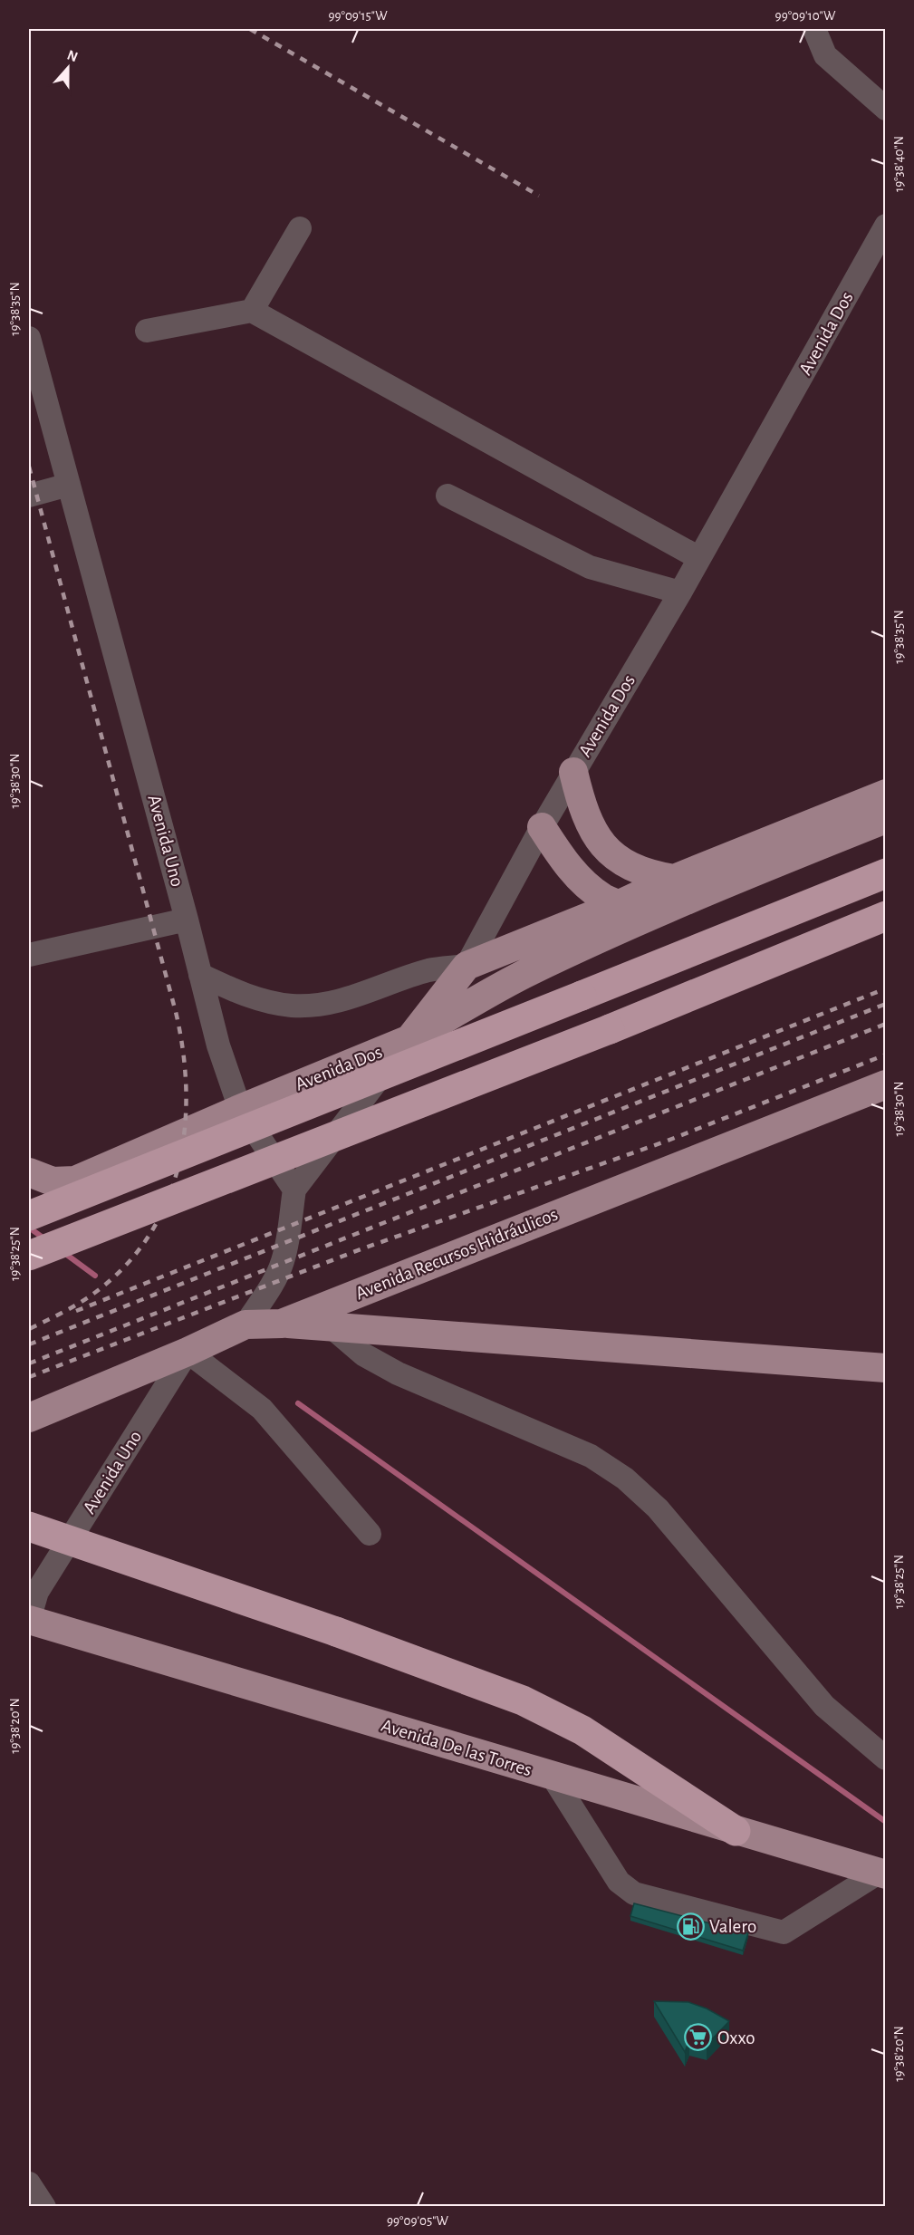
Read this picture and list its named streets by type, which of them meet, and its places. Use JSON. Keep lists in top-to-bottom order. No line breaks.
{"streets":{"main road":["Avenida Dos","Avenida Recursos Hidráulicos","Avenida De las Torres"],"street":["Avenida Uno"]},"crossings":[["Avenida Dos","Avenida Uno"],["Avenida Uno","Avenida Recursos Hidráulicos"],["Avenida Uno","Avenida De las Torres"]],"places":{"fuel station":["Valero"],"supermarket":["Oxxo"]},"north":"top","coordinates":["99°09'15\"W","99°09'10\"W","19°38'40\"N","19°38'35\"N","19°38'30\"N","19°38'25\"N","19°38'20\"N","99°09'05\"W"]}
